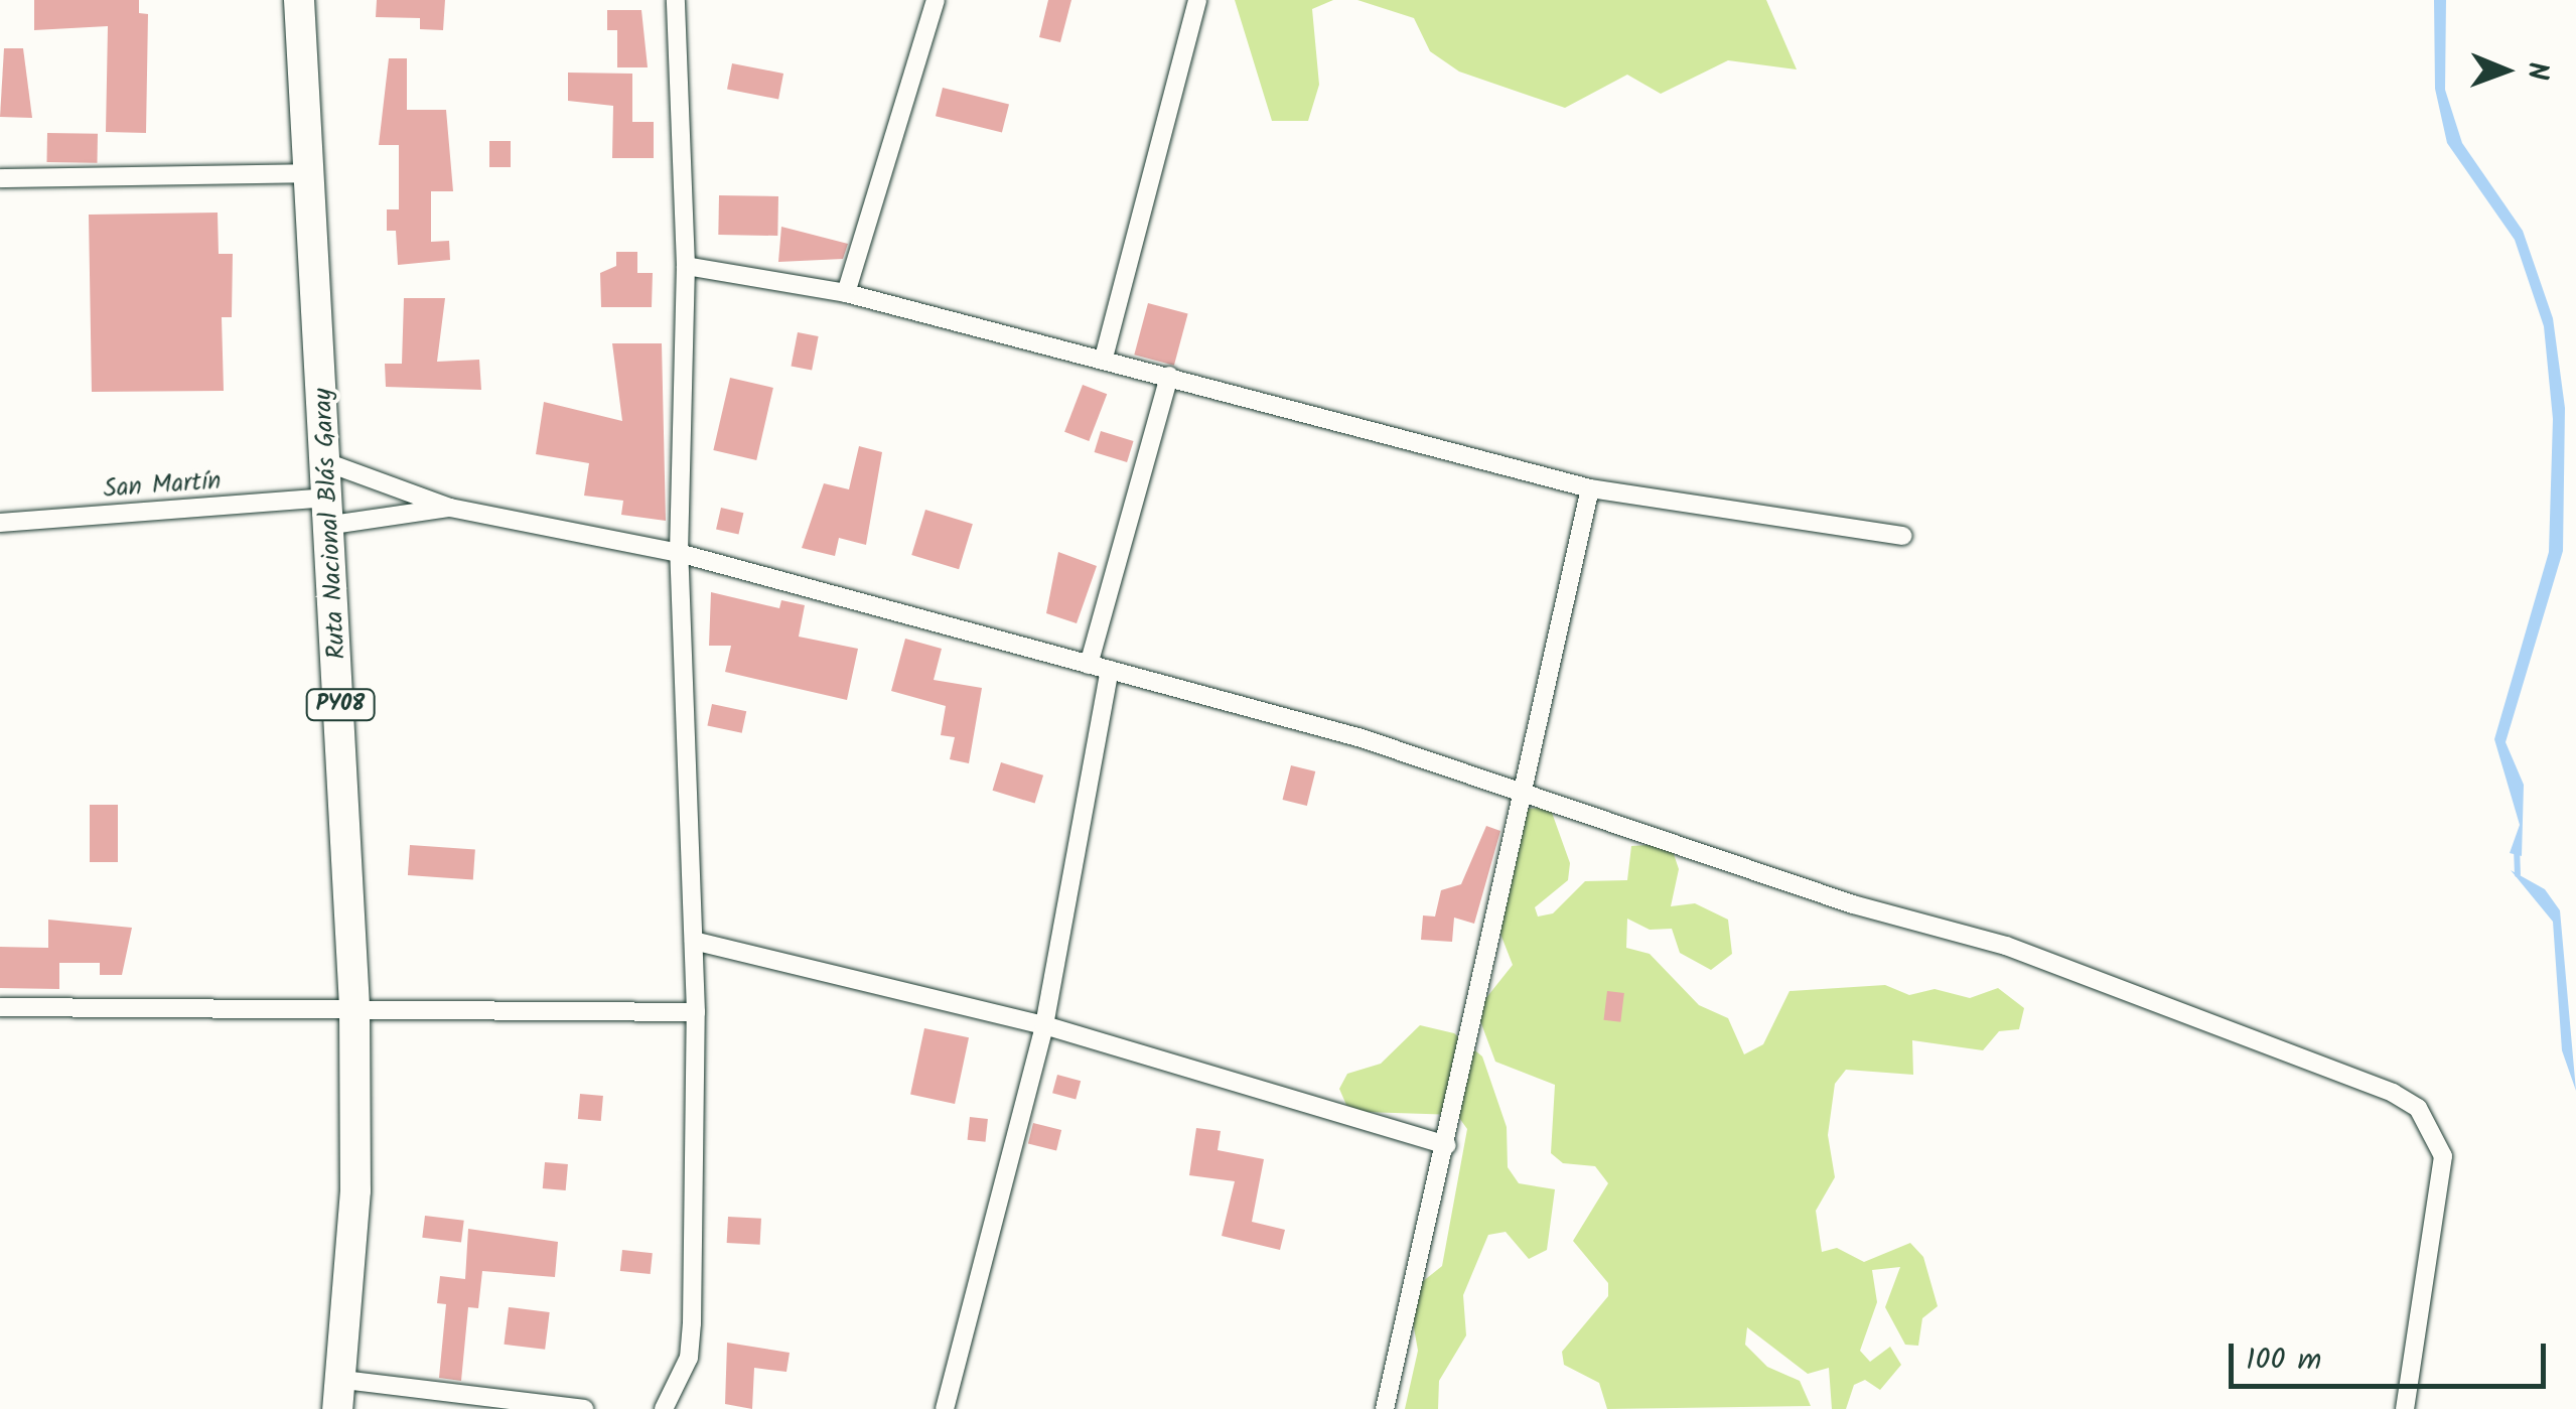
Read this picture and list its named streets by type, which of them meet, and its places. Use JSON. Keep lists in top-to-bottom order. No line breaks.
{"streets":{"highway":["Ruta Nacional Blás Garay","PY08"],"street":["San Martín"]},"crossings":[["San Martín","Ruta Nacional Blás Garay"]],"scale_bar":"100 m","north":"right"}
